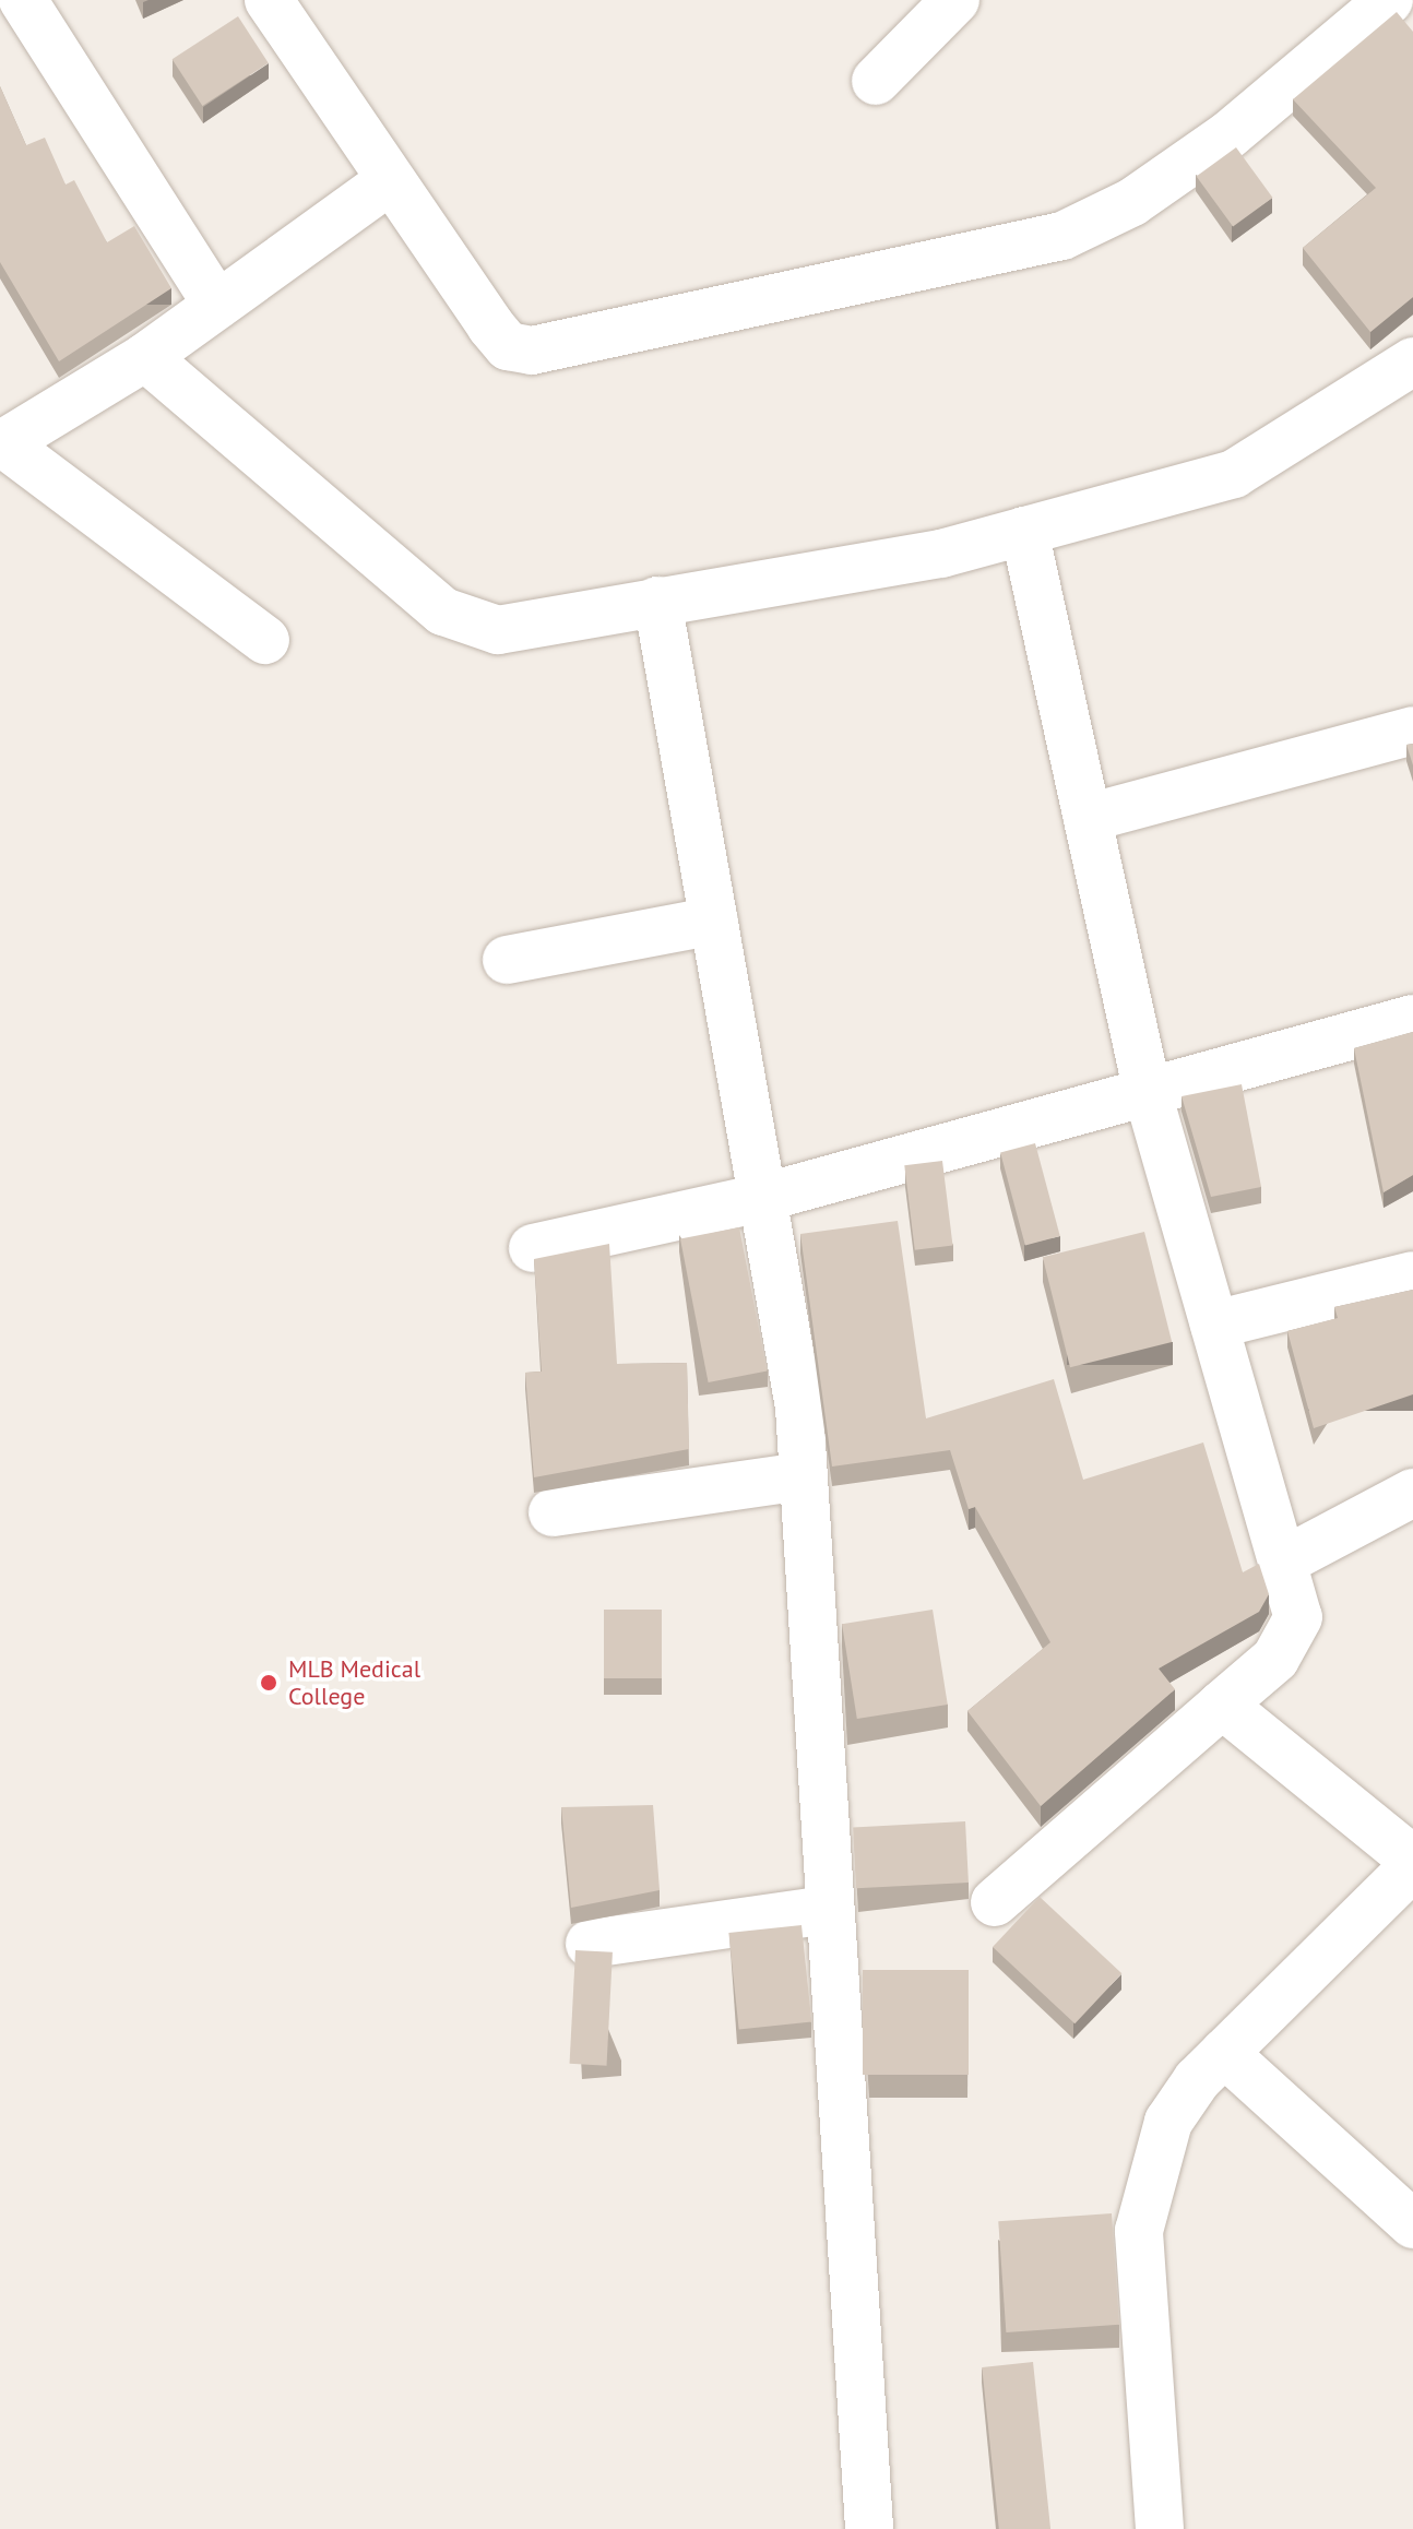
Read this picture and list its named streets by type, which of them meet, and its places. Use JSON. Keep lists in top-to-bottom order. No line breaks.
{"places":["MLB Medical College"]}
